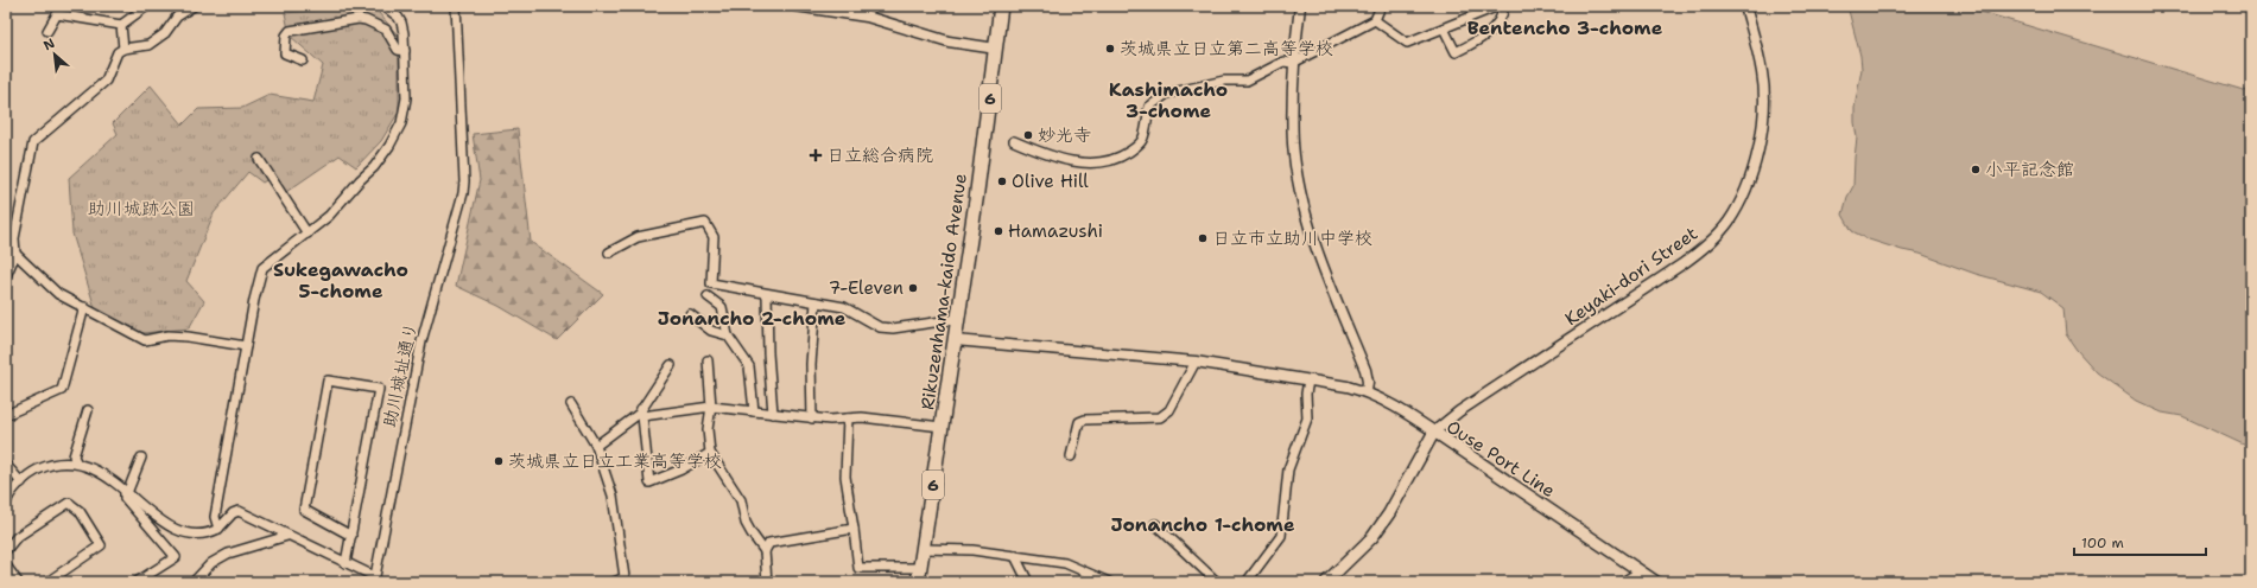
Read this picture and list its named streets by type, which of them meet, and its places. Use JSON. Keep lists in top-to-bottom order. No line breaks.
{"streets":{"highway":["6","Rikuzenhama-kaido Avenue"],"main road":["Ouse Port Line"],"street":["Keyaki-dori Street","助川城址通り"]},"crossings":[["Keyaki-dori Street","Ouse Port Line"]],"districts":["Bentencho 3-chome","Kashimacho 3-chome","Sukegawacho 5-chome","Jonancho 2-chome","Jonancho 1-chome"],"parks":["助川城跡公園"],"places":{"other":["茨城県立日立第二高等学校","妙光寺","小平記念館","Olive Hill","Hamazushi","日立市立助川中学校","7-Eleven","茨城県立日立工業高等学校"],"health":["日立総合病院"]},"scale_bar":"100 m","north":"top left"}
